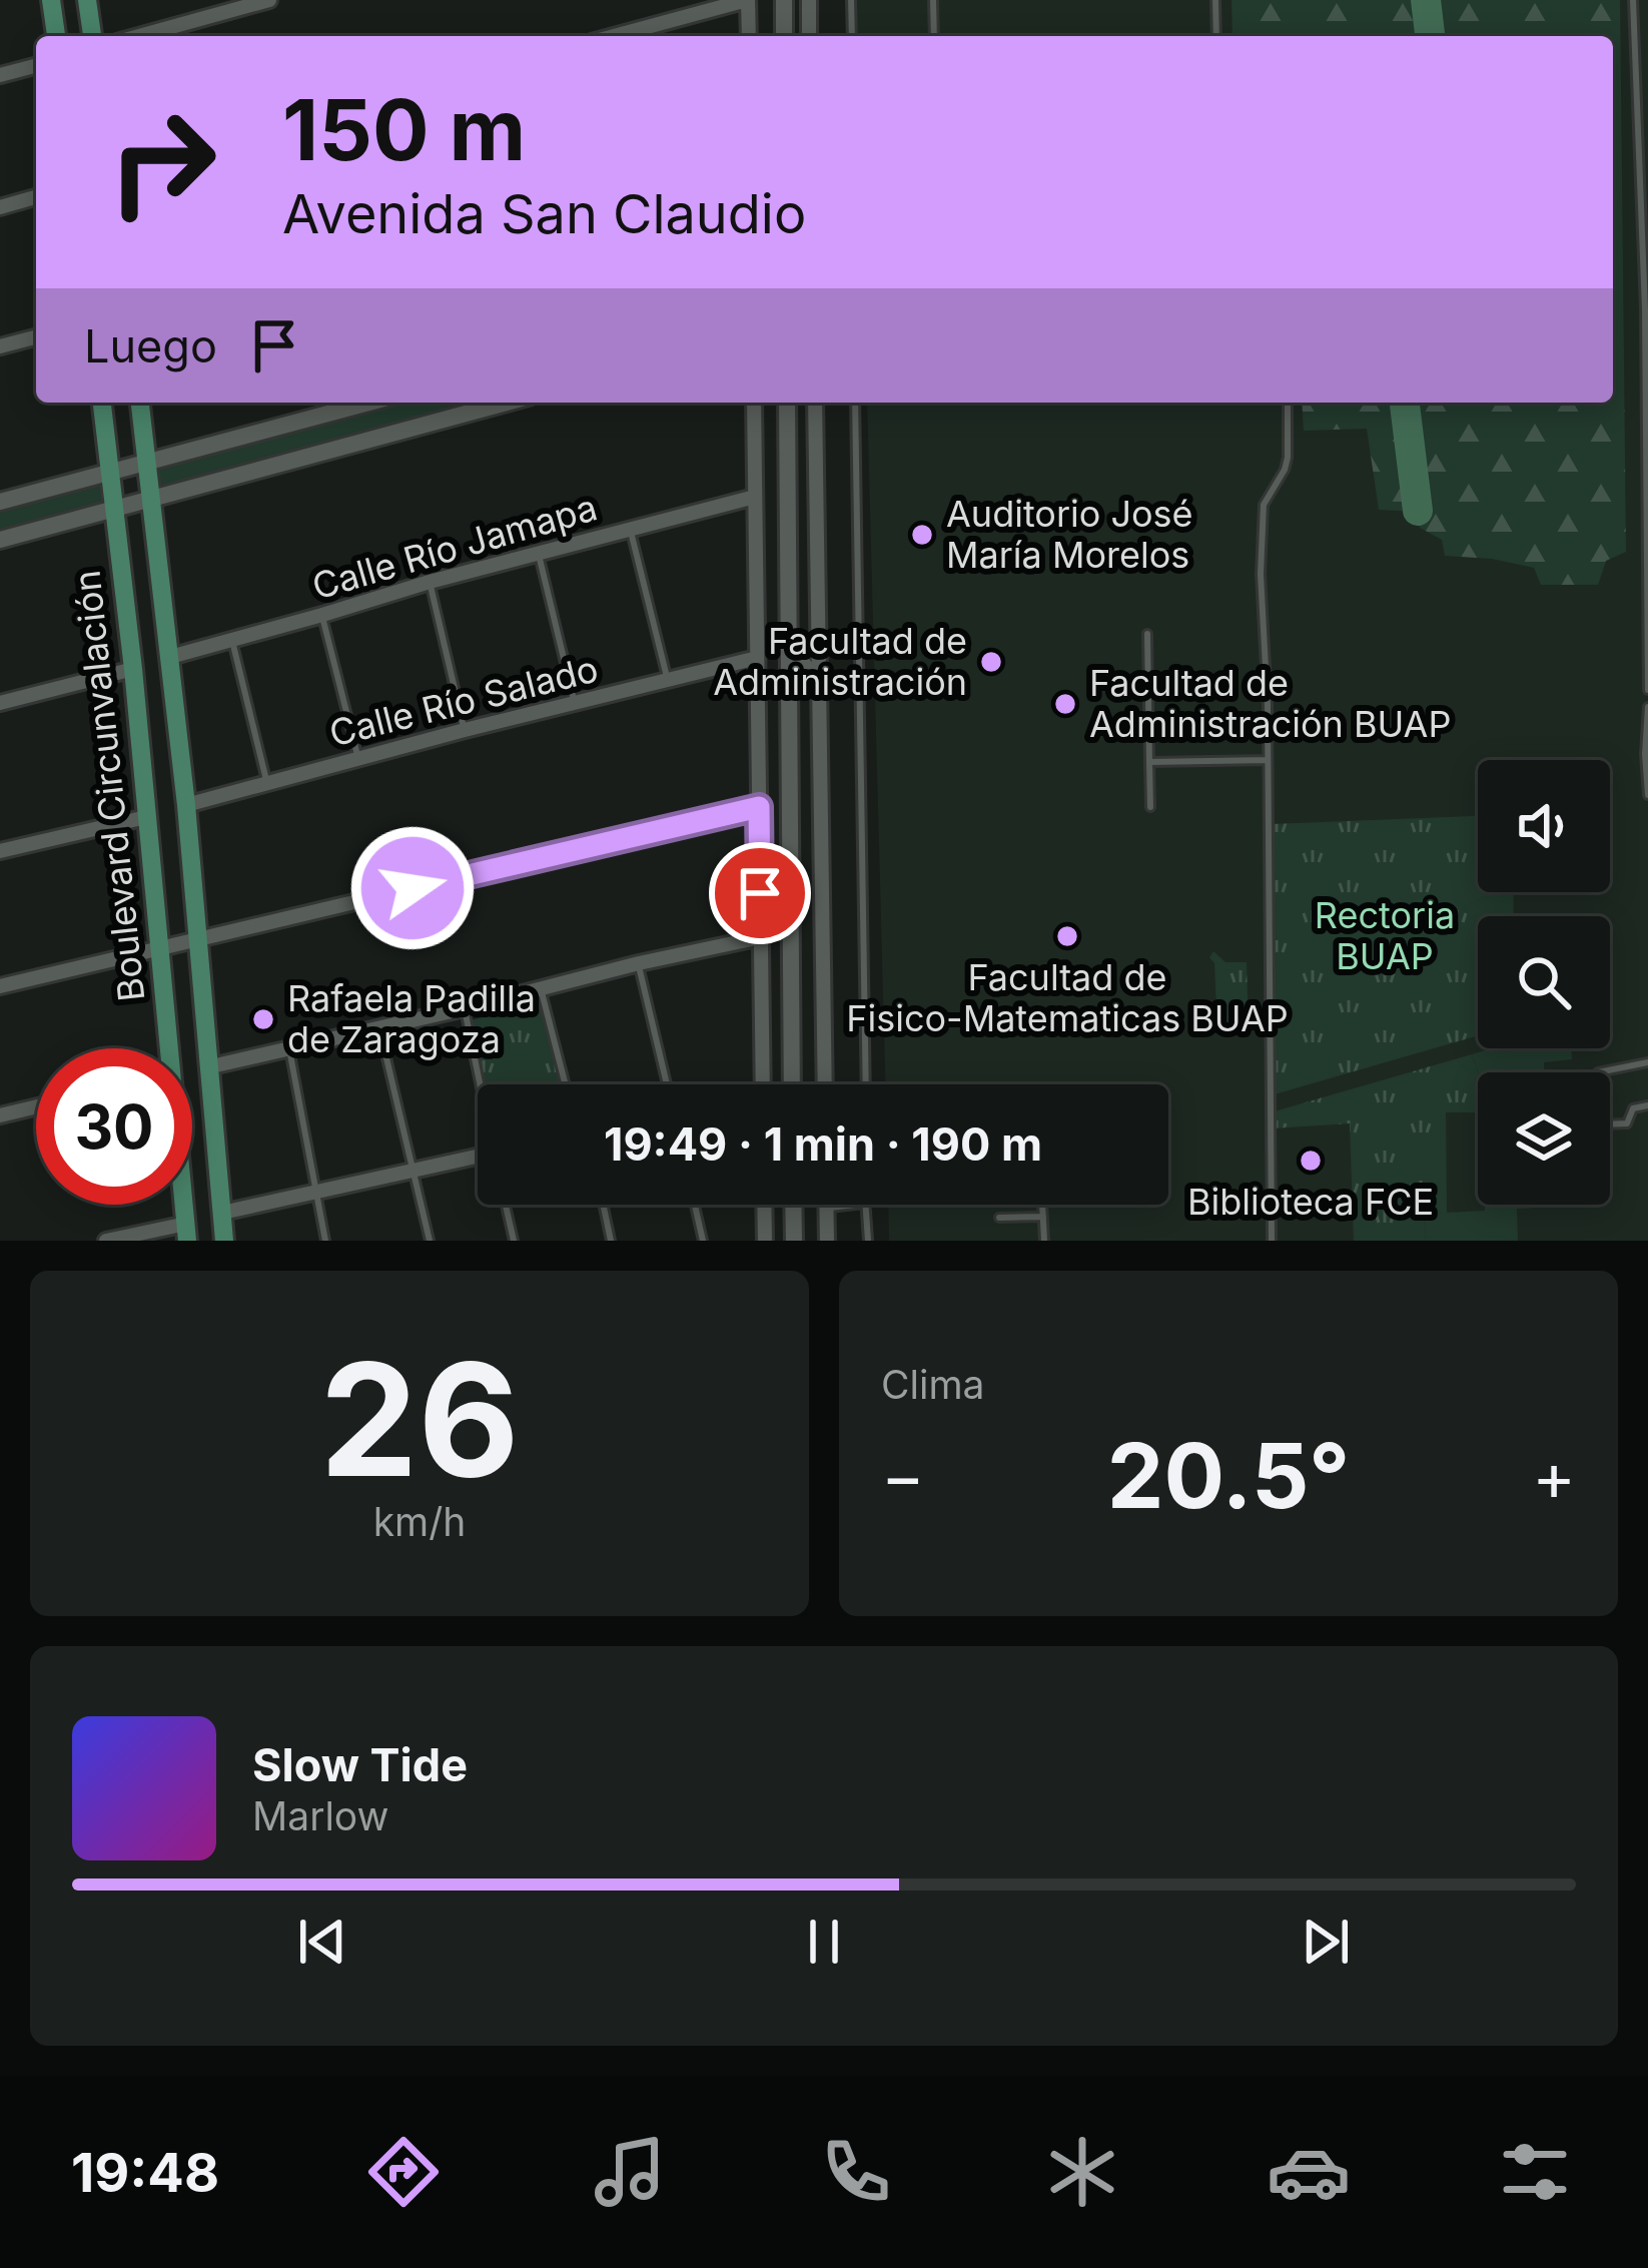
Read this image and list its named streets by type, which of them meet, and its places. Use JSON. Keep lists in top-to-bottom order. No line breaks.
{"streets":{"main road":["Boulevard Circunvalación"],"street":["Calle Río Jamapa","Calle Río Salado"]},"crossings":[["Calle Río Jamapa","Boulevard Circunvalación"],["Calle Río Salado","Boulevard Circunvalación"]],"parks":["Rectoria BUAP"],"places":["Auditorio José María Morelos","Facultad de Administración","Facultad de Administración BUAP","Facultad de Fisico-Matematicas BUAP","Rafaela Padilla de Zaragoza","Biblioteca FCE"],"page":{"turn":["150 m","Avenida San Claudio"],"then":"Luego","limit":"30","trip":"19:49 · 1 min · 190 m","tile":[["26","km/h"],"Clima"],"heat":["−","20.5°","+"],"song":["Slow Tide","Marlow"],"tabs":"19:48"}}
